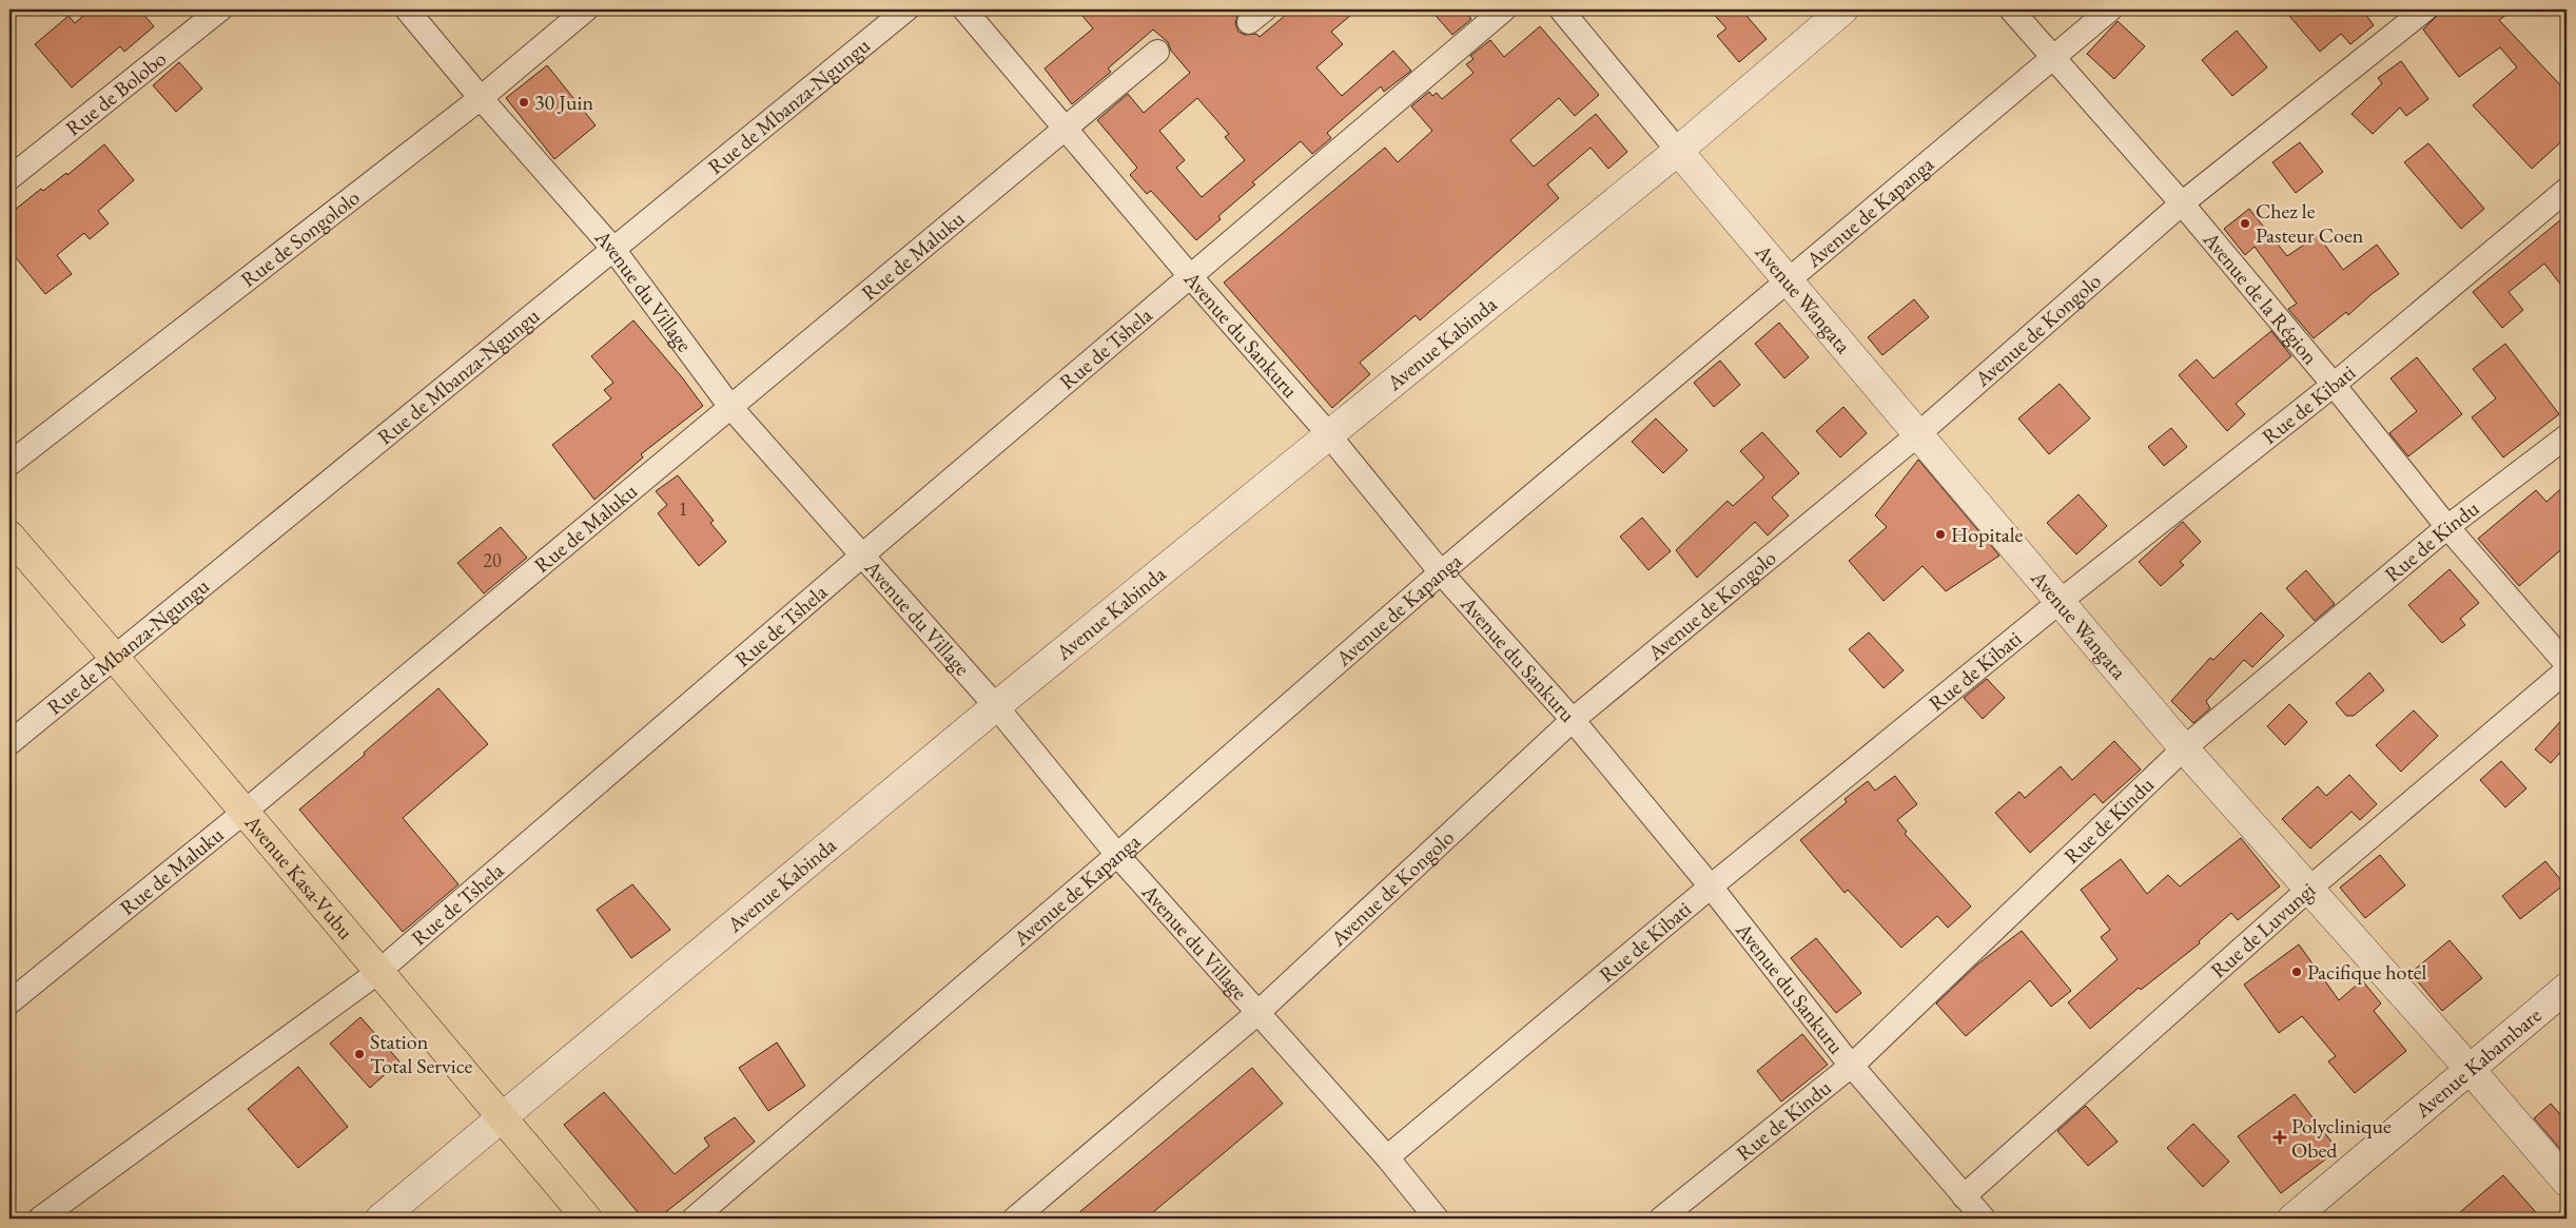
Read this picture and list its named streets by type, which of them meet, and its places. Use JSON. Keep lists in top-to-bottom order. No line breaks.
{"streets":{"main road":["Avenue Kasa-Vubu"],"street":["Rue de Bolobo","Rue de Mbanza-Ngungu","Avenue de Kapanga","Rue de Songololo","Rue de Maluku","Avenue du Village","Avenue de la Région","Avenue Wangata","Avenue de Kongolo","Avenue du Sankuru","Avenue Kabinda","Rue de Tshela","Rue de Kibati","Rue de Kindu","Rue de Luvungi","Avenue Kabambare"]},"crossings":[["Rue de Mbanza-Ngungu","Avenue du Village"],["Rue de Mbanza-Ngungu","Avenue Kasa-Vubu"],["Avenue de Kapanga","Avenue du Village"],["Avenue de Kapanga","Avenue de la Région"],["Avenue de Kapanga","Avenue Wangata"],["Avenue de Kapanga","Avenue du Sankuru"],["Rue de Songololo","Avenue du Village"],["Rue de Maluku","Avenue du Village"],["Rue de Maluku","Avenue du Sankuru"],["Rue de Maluku","Avenue Kasa-Vubu"],["Avenue du Village","Avenue de Kongolo"],["Avenue du Village","Avenue Kabinda"],["Avenue du Village","Rue de Tshela"],["Avenue du Village","Rue de Kibati"],["Avenue de la Région","Avenue de Kongolo"],["Avenue de la Région","Rue de Kibati"],["Avenue de la Région","Rue de Kindu"],["Avenue Wangata","Avenue de Kongolo"],["Avenue Wangata","Avenue Kabinda"],["Avenue Wangata","Rue de Kibati"],["Avenue Wangata","Rue de Kindu"],["Avenue Wangata","Rue de Luvungi"],["Avenue Wangata","Avenue Kabambare"],["Avenue de Kongolo","Avenue du Sankuru"],["Avenue du Sankuru","Avenue Kabinda"],["Avenue du Sankuru","Rue de Tshela"],["Avenue du Sankuru","Rue de Kibati"],["Avenue du Sankuru","Rue de Kindu"],["Avenue du Sankuru","Rue de Luvungi"],["Avenue Kabinda","Avenue Kasa-Vubu"],["Rue de Tshela","Avenue Kasa-Vubu"]],"places":{"other":["30 Juin","Chez le Pasteur Coen","Hopitale","Pacifique hotel","Station Total Service"],"health":["Polyclinique Obed"]},"house_numbers":["1","20"]}
